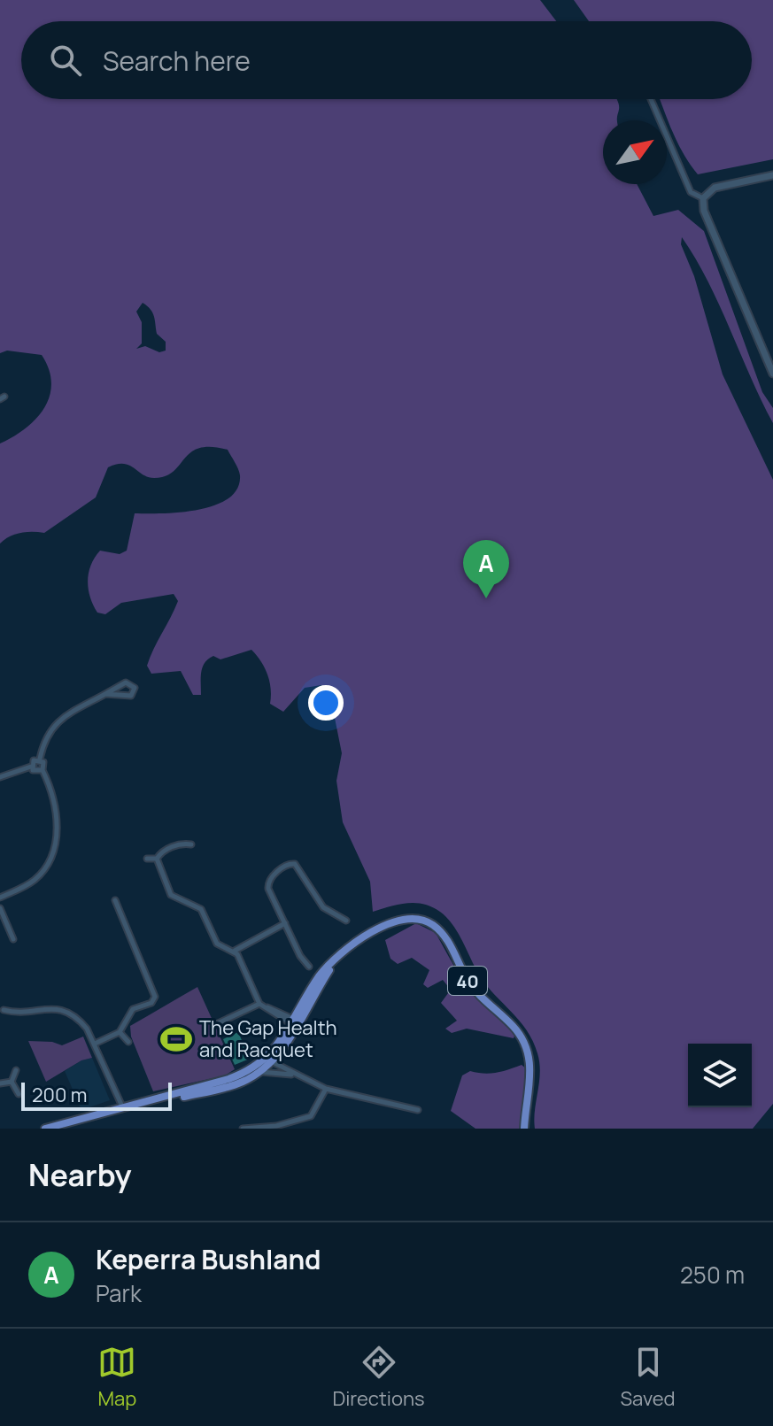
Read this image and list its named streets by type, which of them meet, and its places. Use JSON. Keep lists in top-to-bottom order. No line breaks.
{"streets":{"main road":["40"]},"places":{"sports":["The Gap Health and Racquet"]},"scale_bar":"200 m","north":"top right","page":{"search":"Search here","pins":"A","scale":"200 m","heading":"Nearby","list":[{"mark":"A","name":"Keperra Bushland","note":"Park","value":"250 m"}],"nav":["Map","Directions","Saved"]}}
